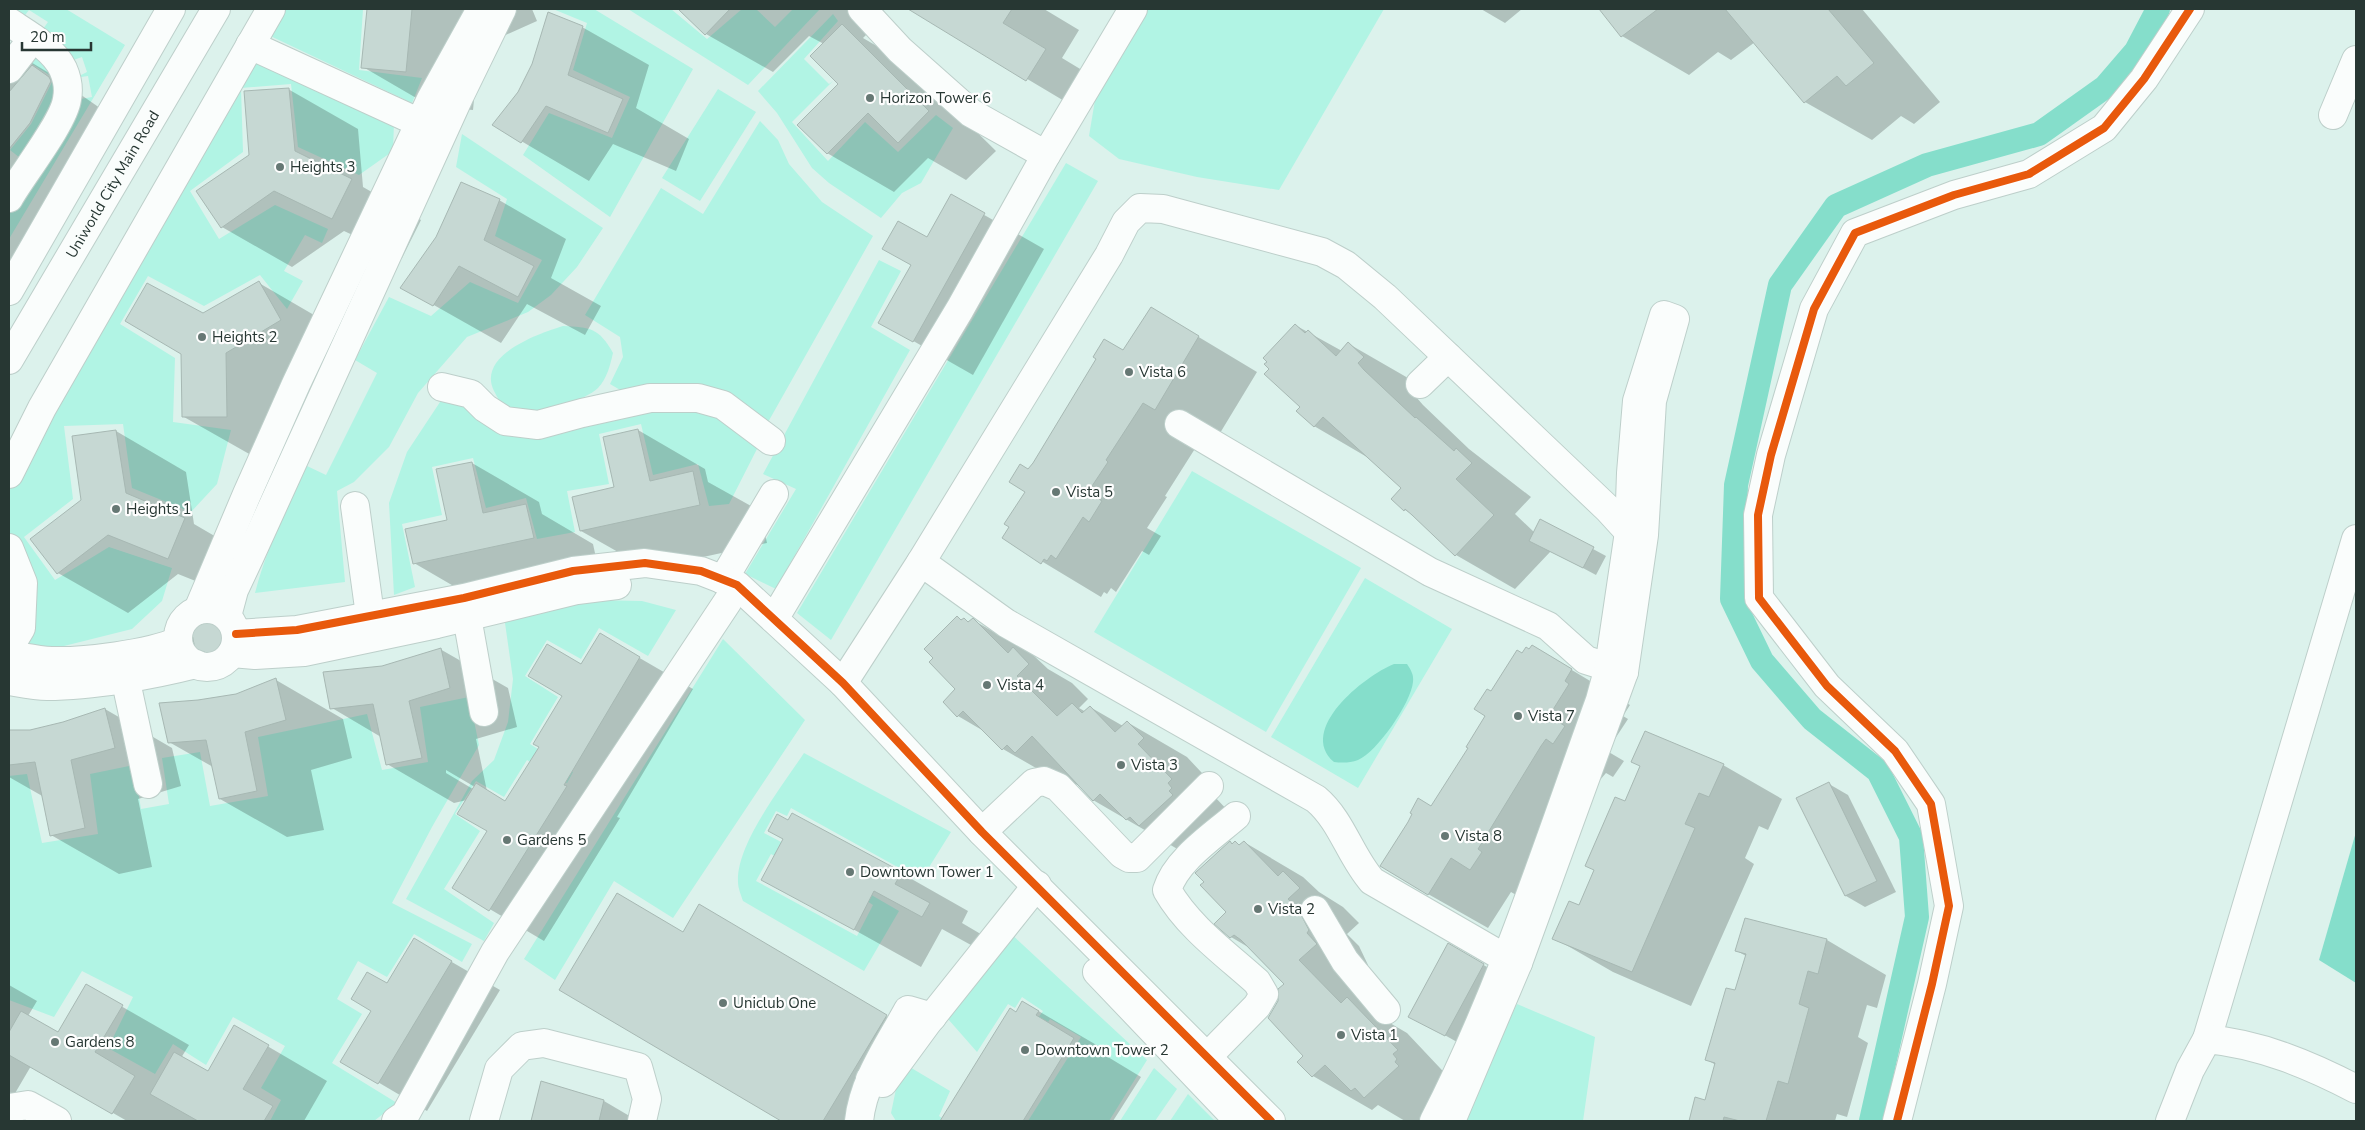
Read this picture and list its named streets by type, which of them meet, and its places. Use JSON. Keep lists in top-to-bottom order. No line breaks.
{"streets":{"street":["Uniworld City Main Road"]},"places":["Horizon Tower 6","Heights 3","Heights 2","Vista 6","Vista 5","Heights 1","Vista 4","Vista 7","Vista 3","Vista 8","Gardens 5","Downtown Tower 1","Vista 2","Uniclub One","Vista 1","Gardens 8","Downtown Tower 2"],"scale_bar":"20 m"}
